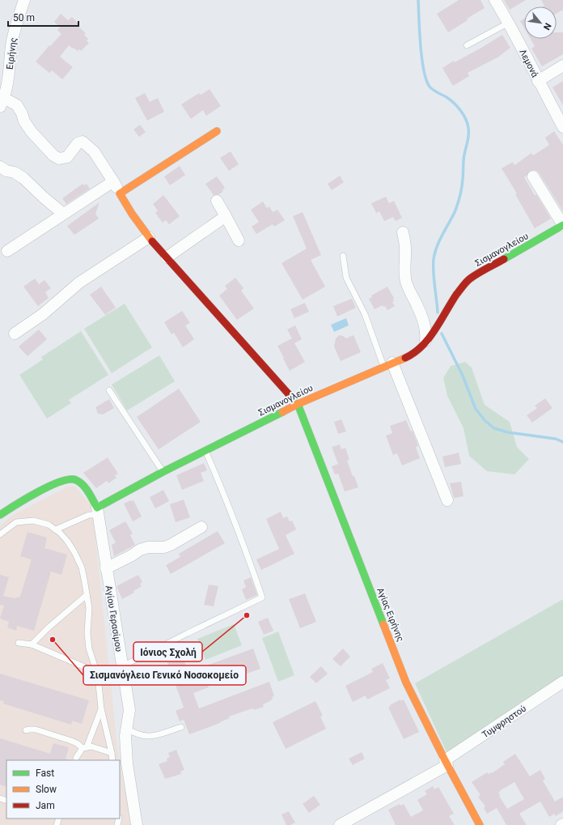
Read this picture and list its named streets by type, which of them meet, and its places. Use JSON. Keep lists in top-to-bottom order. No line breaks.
{"streets":{"street":["Ειρήνης","Λεμονά","Σισμανογλείου","Αγίας Ειρήνης","Αγίου Γερασίμου","Τυμφρηστού"]},"crossings":[["Σισμανογλείου","Αγίας Ειρήνης"],["Σισμανογλείου","Αγίου Γερασίμου"],["Αγίας Ειρήνης","Τυμφρηστού"]],"places":["Ιόνιος Σχολή","Σισμανόγλειο Γενικό Νοσοκομείο"],"legend":["Fast","Slow","Jam"],"scale_bar":"50 m","north":"bottom right"}
